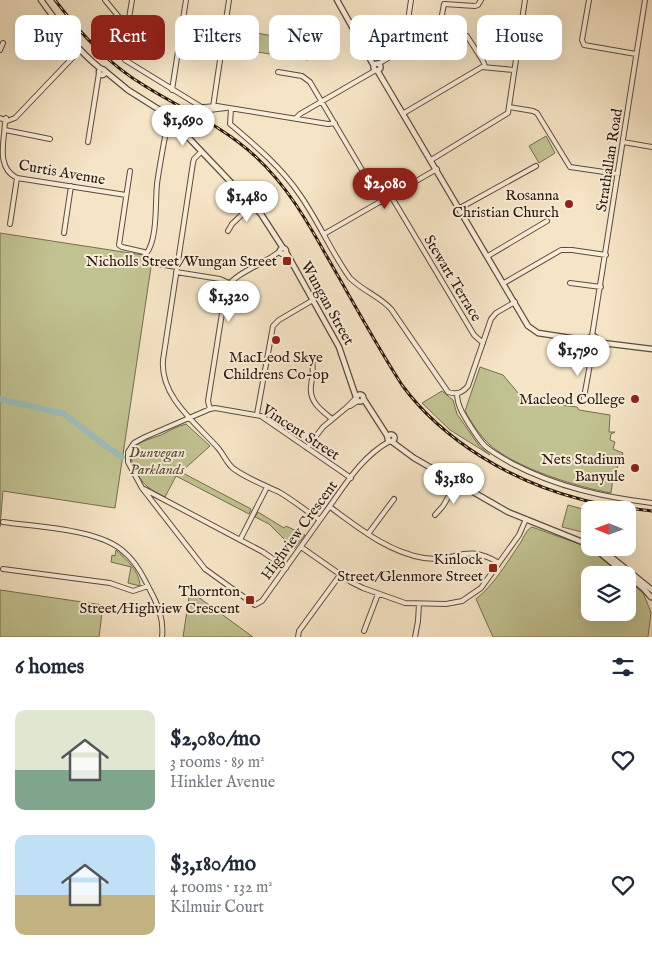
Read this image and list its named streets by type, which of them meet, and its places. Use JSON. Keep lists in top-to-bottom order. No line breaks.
{"streets":{"street":["Strathallan Road","Curtis Avenue","Stewart Terrace","Wungan Street","Vincent Street","Highview Crescent"]},"crossings":[["Wungan Street","Highview Crescent"],["Vincent Street","Highview Crescent"]],"parks":["Dunvegan Parklands"],"places":{"other":["Rosanna Christian Church","MacLeod Skye Childrens Co-op","Macleod College","Nets Stadium Banyule"],"transit":["Nicholls Street/Wungan Street","Kinlock Street/Glenmore Street","Thornton Street/Highview Crescent"]},"north":"left","page":{"chip":["Buy","Rent","Filters","New","Apartment","House"],"price":["$1,690","$2,080","$1,480","$1,320","$1,790","$3,180"],"heading":"6 homes","list":[{"name":"$2,080/mo","note":"3 rooms · 89 m² · Hinkler Avenue"},{"name":"$3,180/mo","note":"4 rooms · 132 m² · Kilmuir Court"}]}}
